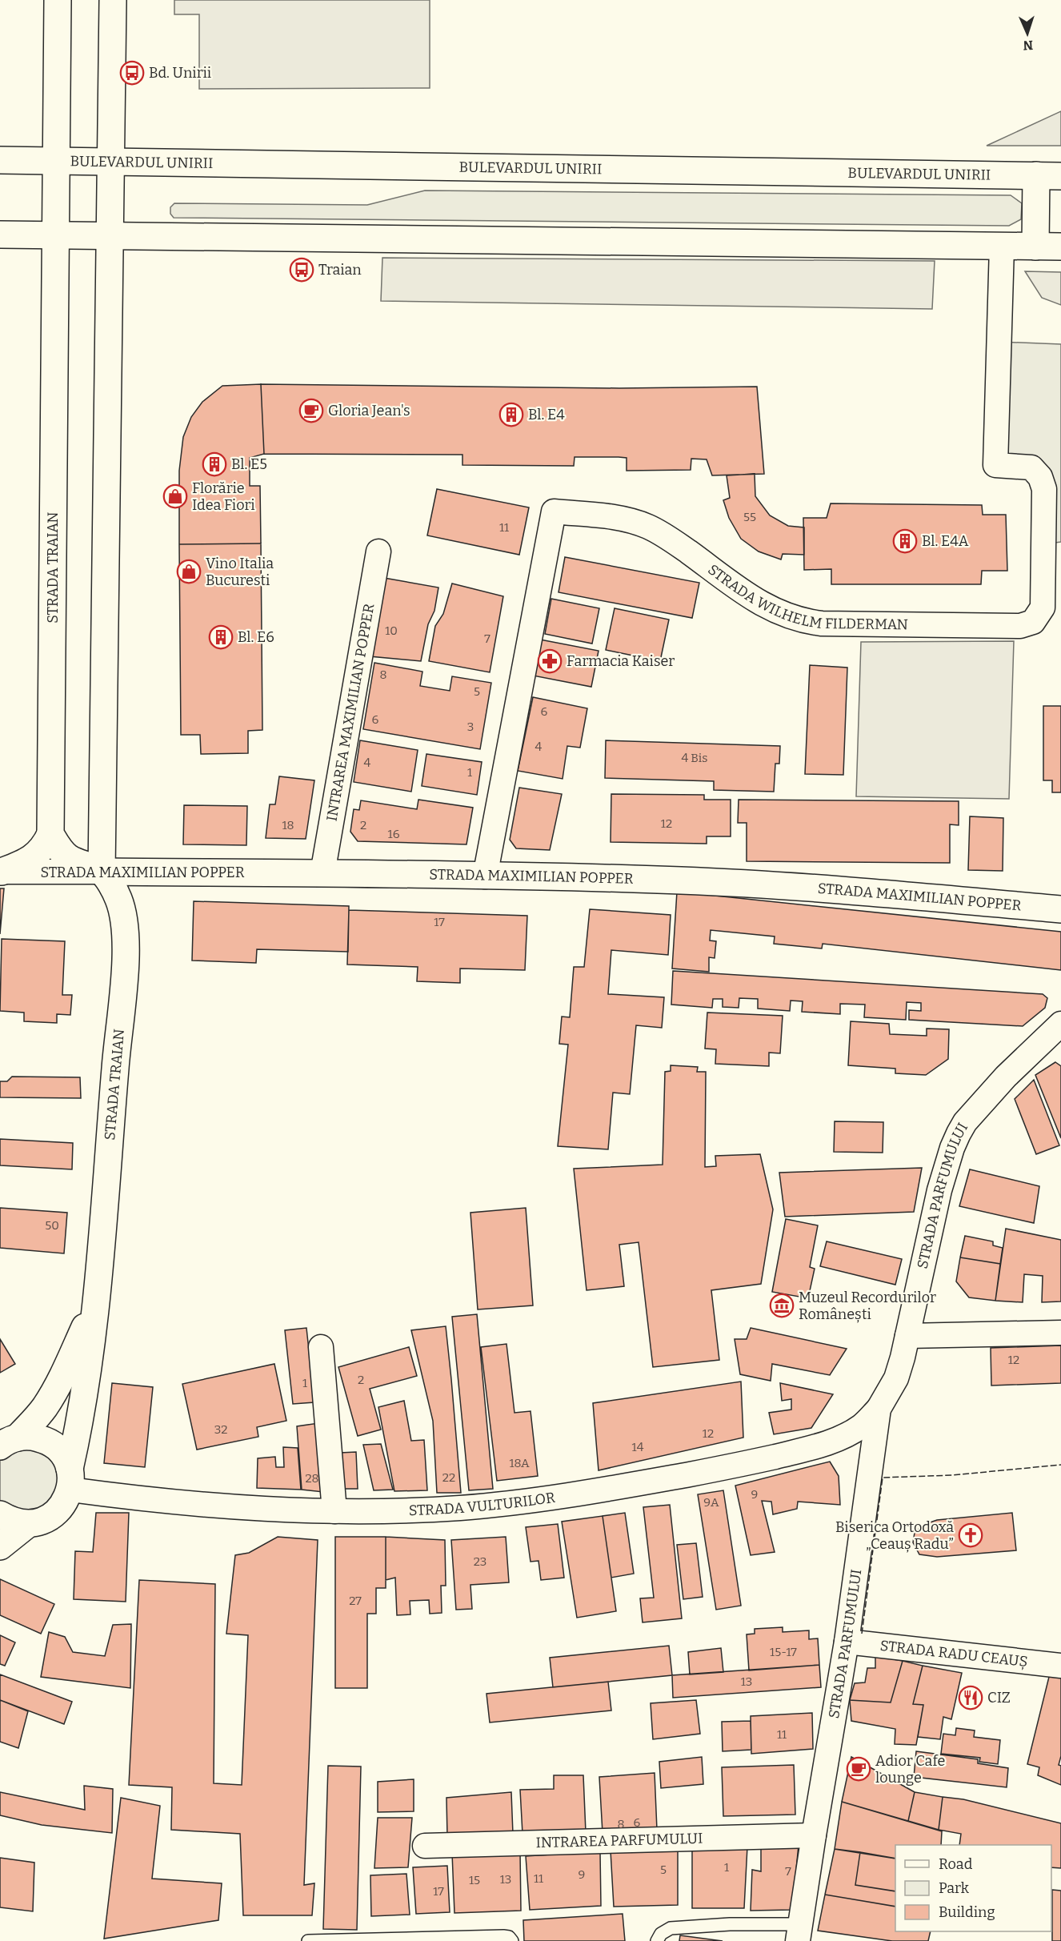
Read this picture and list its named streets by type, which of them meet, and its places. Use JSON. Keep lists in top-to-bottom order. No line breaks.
{"streets":{"street":["BULEVARDUL UNIRII","STRADA TRAIAN","STRADA WILHELM FILDERMAN","INTRAREA MAXIMILIAN POPPER","STRADA MAXIMILIAN POPPER","STRADA PARFUMULUI","STRADA VULTURILOR","STRADA RADU CEAUȘ","INTRAREA PARFUMULUI"]},"crossings":[["BULEVARDUL UNIRII","STRADA TRAIAN"],["STRADA TRAIAN","STRADA MAXIMILIAN POPPER"],["STRADA TRAIAN","STRADA VULTURILOR"],["STRADA WILHELM FILDERMAN","STRADA MAXIMILIAN POPPER"],["INTRAREA MAXIMILIAN POPPER","STRADA MAXIMILIAN POPPER"],["STRADA PARFUMULUI","STRADA VULTURILOR"],["STRADA PARFUMULUI","STRADA RADU CEAUȘ"],["STRADA PARFUMULUI","INTRAREA PARFUMULUI"]],"places":{"bus stop":["Bd. Unirii","Traian"],"cafe":["Gloria Jean's","Adior Cafe lounge"],"building":["Bl. E4","Bl. E5","Bl. E4A","Bl. E6"],"shop":["Florărie Idea Fiori","Vino Italia Bucuresti"],"pharmacy":["Farmacia Kaiser"],"museum":["Muzeul Recordurilor Românești"],"church":["Biserica Ortodoxă „Ceauș Radu”"],"restaurant":["CIZ"]},"house_numbers":["55","11","10","7","8","5","6","6","3","4","4 Bis","4","1","12","18","2","16","17","50","12","2","1","32","12","14","18A","22","28","9","9A","23","27","15-17","13","11","6","8","1","5","7","9","11","13","15","17"],"legend":["Road","Park","Building"],"north":"bottom"}
